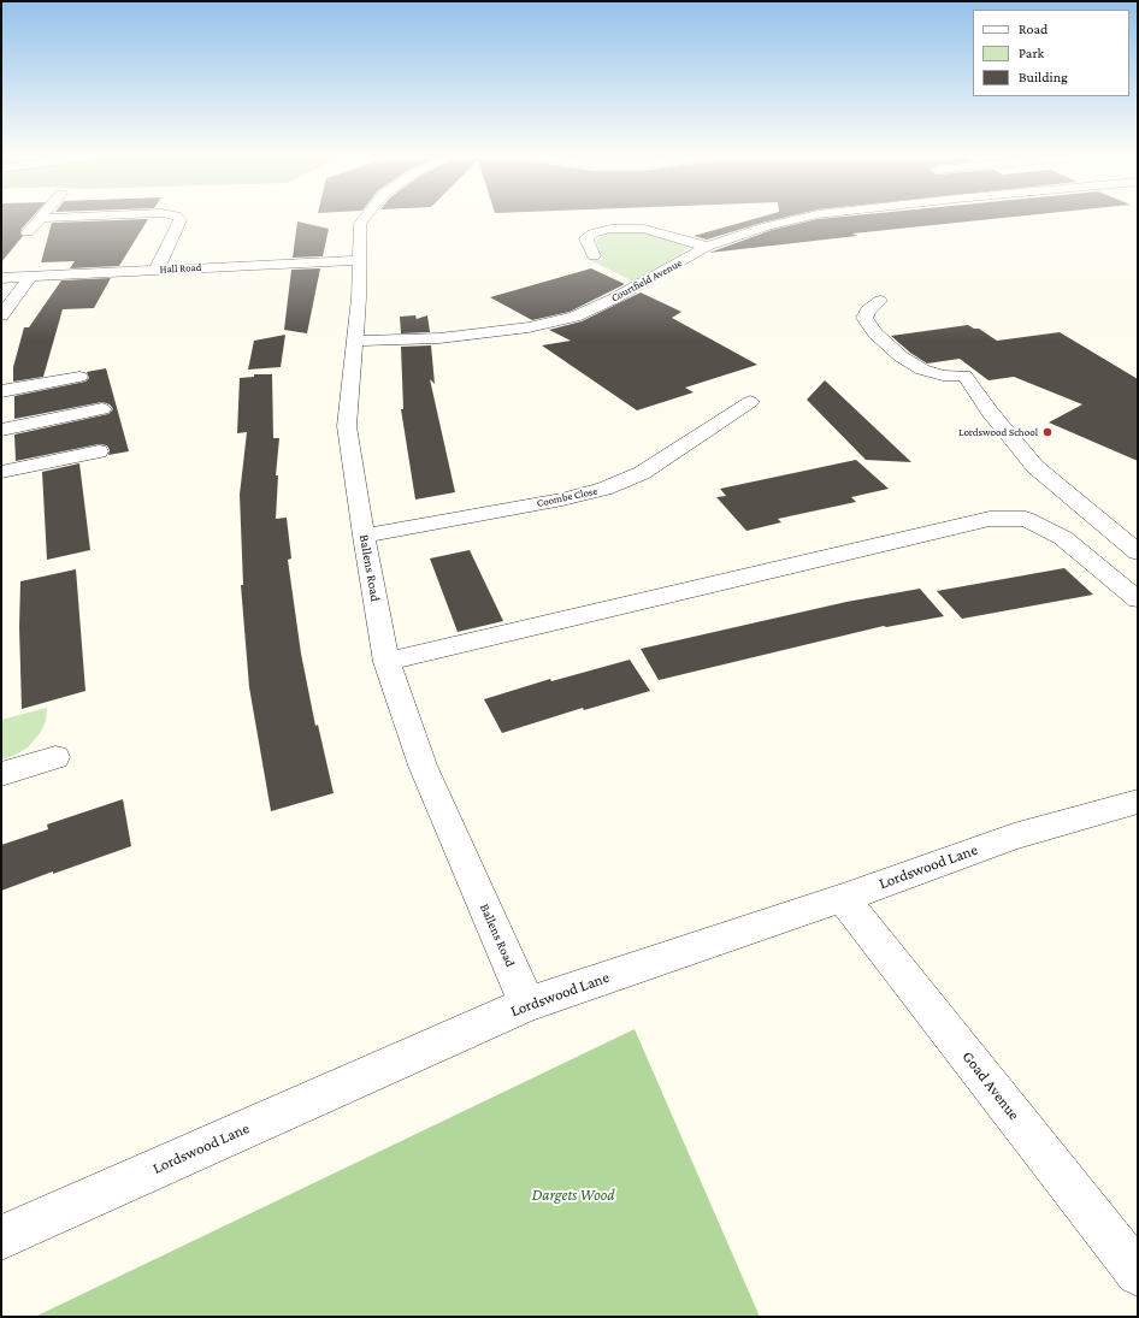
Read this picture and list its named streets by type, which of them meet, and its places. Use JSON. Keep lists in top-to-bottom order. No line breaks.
{"streets":{"street":["Hall Road","Courtfield Avenue","Coombe Close","Ballens Road","Lordswood Lane","Goad Avenue"]},"crossings":[["Hall Road","Ballens Road"],["Courtfield Avenue","Ballens Road"],["Coombe Close","Ballens Road"],["Ballens Road","Lordswood Lane"],["Lordswood Lane","Goad Avenue"]],"parks":["Dargets Wood"],"places":["Lordswood School"],"legend":["Road","Park","Building"]}
